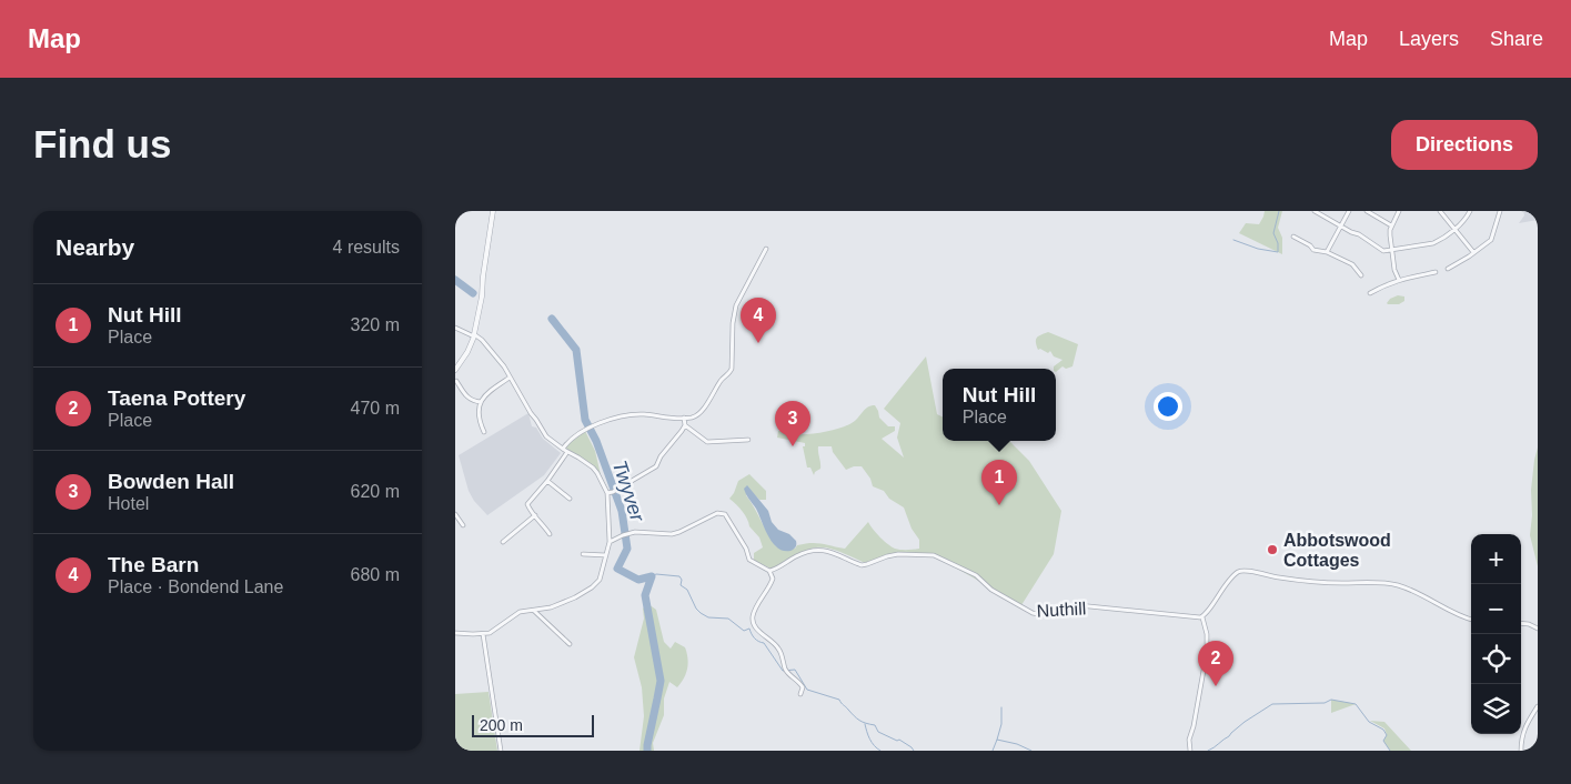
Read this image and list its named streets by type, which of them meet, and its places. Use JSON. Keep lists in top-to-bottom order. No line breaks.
{"streets":{"street":["Nuthill"]},"water":["Twyver"],"places":["Abbotswood Cottages"],"scale_bar":"200 m","page":{"header":"Map","nav":["Map","Layers","Share"],"buttons":"Directions","title":"Find us","heading":["Nearby","4 results"],"list":[{"mark":"1","name":"Nut Hill","note":"Place","value":"320 m"},{"mark":"2","name":"Taena Pottery","note":"Place","value":"470 m"},{"mark":"3","name":"Bowden Hall","note":"Hotel","value":"620 m"},{"mark":"4","name":"The Barn","note":"Place · Bondend Lane","value":"680 m"}],"pins":["4","3","1","2"],"popup":["Nut Hill","Place"],"map_buttons":["+","−"],"scale":"200 m"}}
